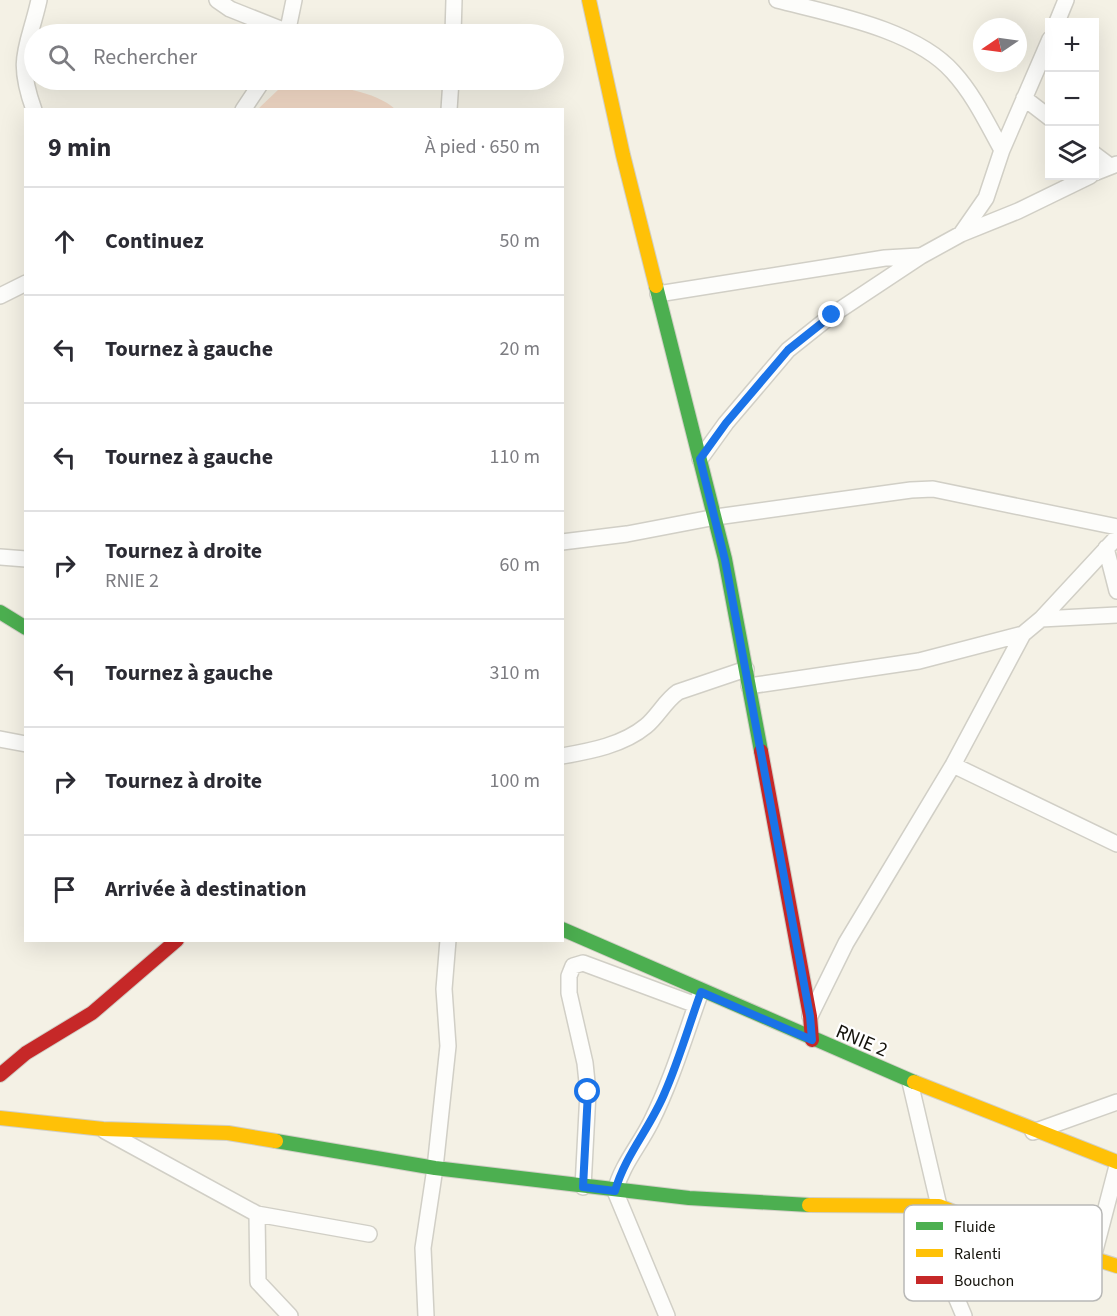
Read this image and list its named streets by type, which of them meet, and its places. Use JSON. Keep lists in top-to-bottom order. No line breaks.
{"streets":{"street":["RNIE 2"]},"legend":["Fluide","Ralenti","Bouchon"],"north":"left","page":{"map_buttons":["+","−"],"search":"Rechercher","heading":["9 min","À pied · 650 m"],"list":[["Continuez","50 m"],["Tournez à gauche","20 m"],["Tournez à gauche","110 m"],["Tournez à droite","RNIE 2","60 m"],["Tournez à gauche","310 m"],["Tournez à droite","100 m"],"Arrivée à destination"]}}
